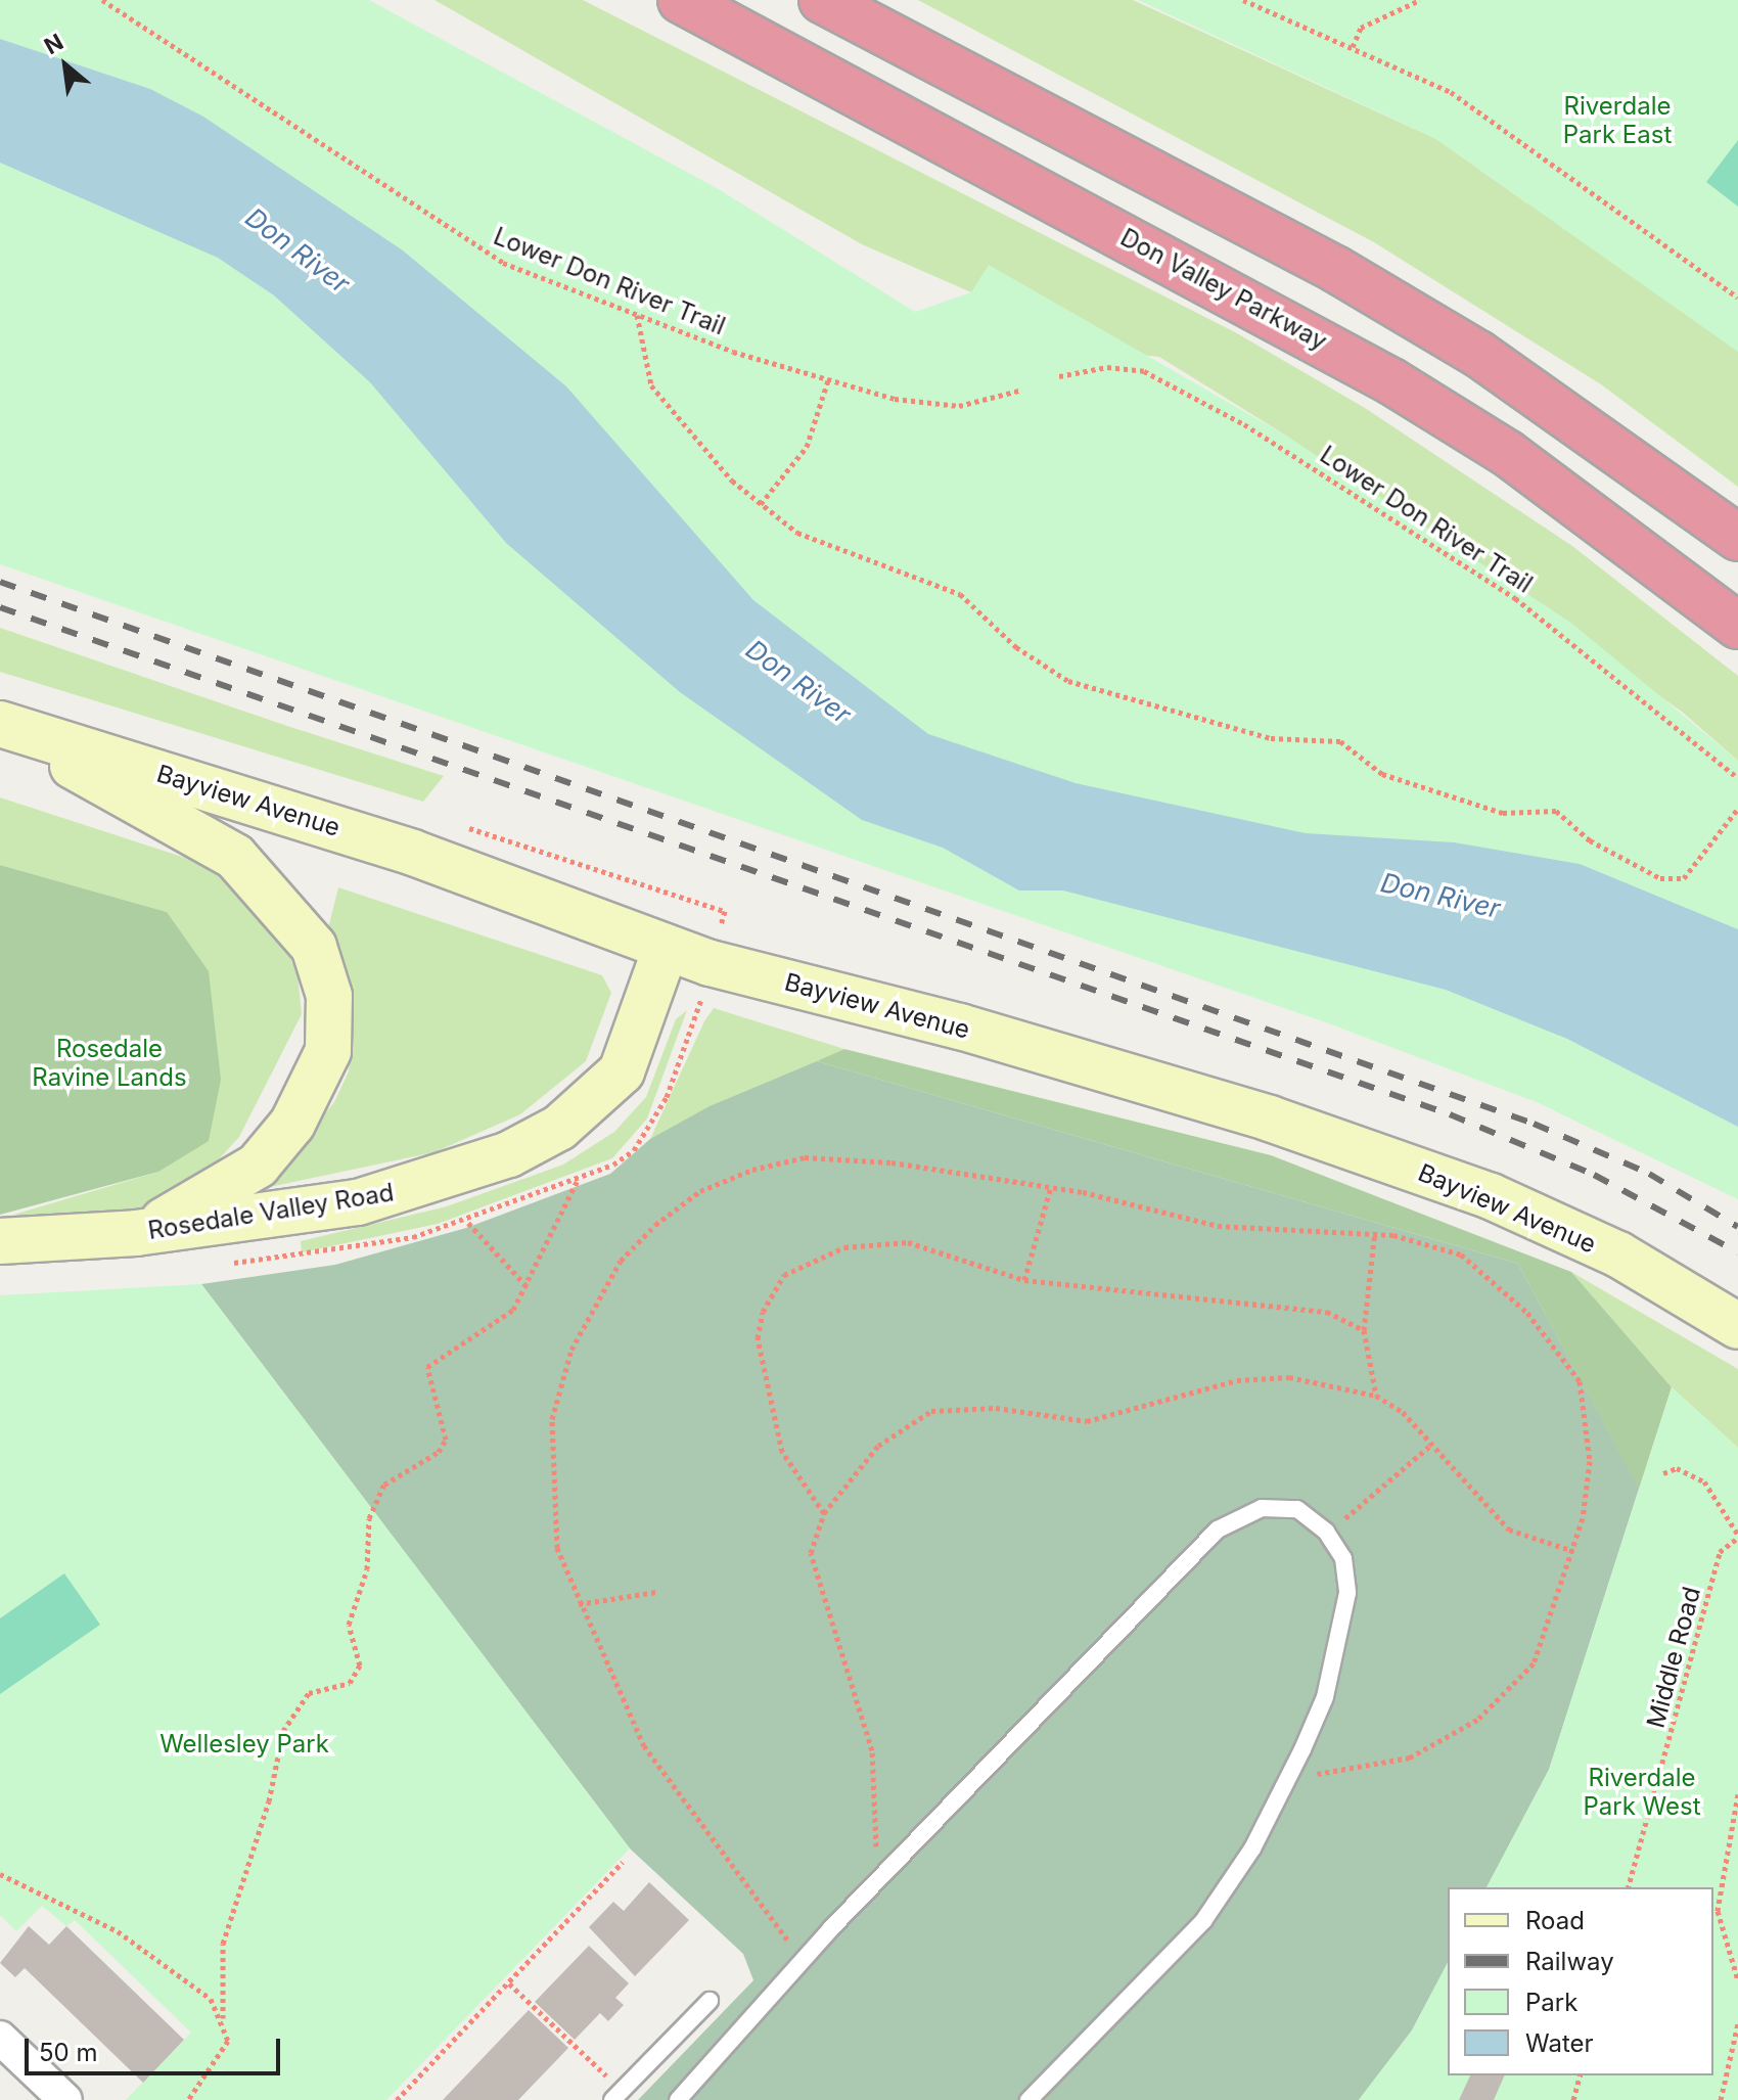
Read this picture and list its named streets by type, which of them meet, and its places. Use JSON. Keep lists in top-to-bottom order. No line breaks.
{"streets":{"highway":["Don Valley Parkway"],"main road":["Bayview Avenue","Rosedale Valley Road"],"path":["Lower Don River Trail","Middle Road"]},"crossings":[["Bayview Avenue","Rosedale Valley Road"]],"water":["Don River"],"parks":["Riverdale Park East","Rosedale Ravine Lands","Wellesley Park","Riverdale Park West"],"legend":["Road","Railway","Park","Water"],"scale_bar":"50 m","north":"top left"}
